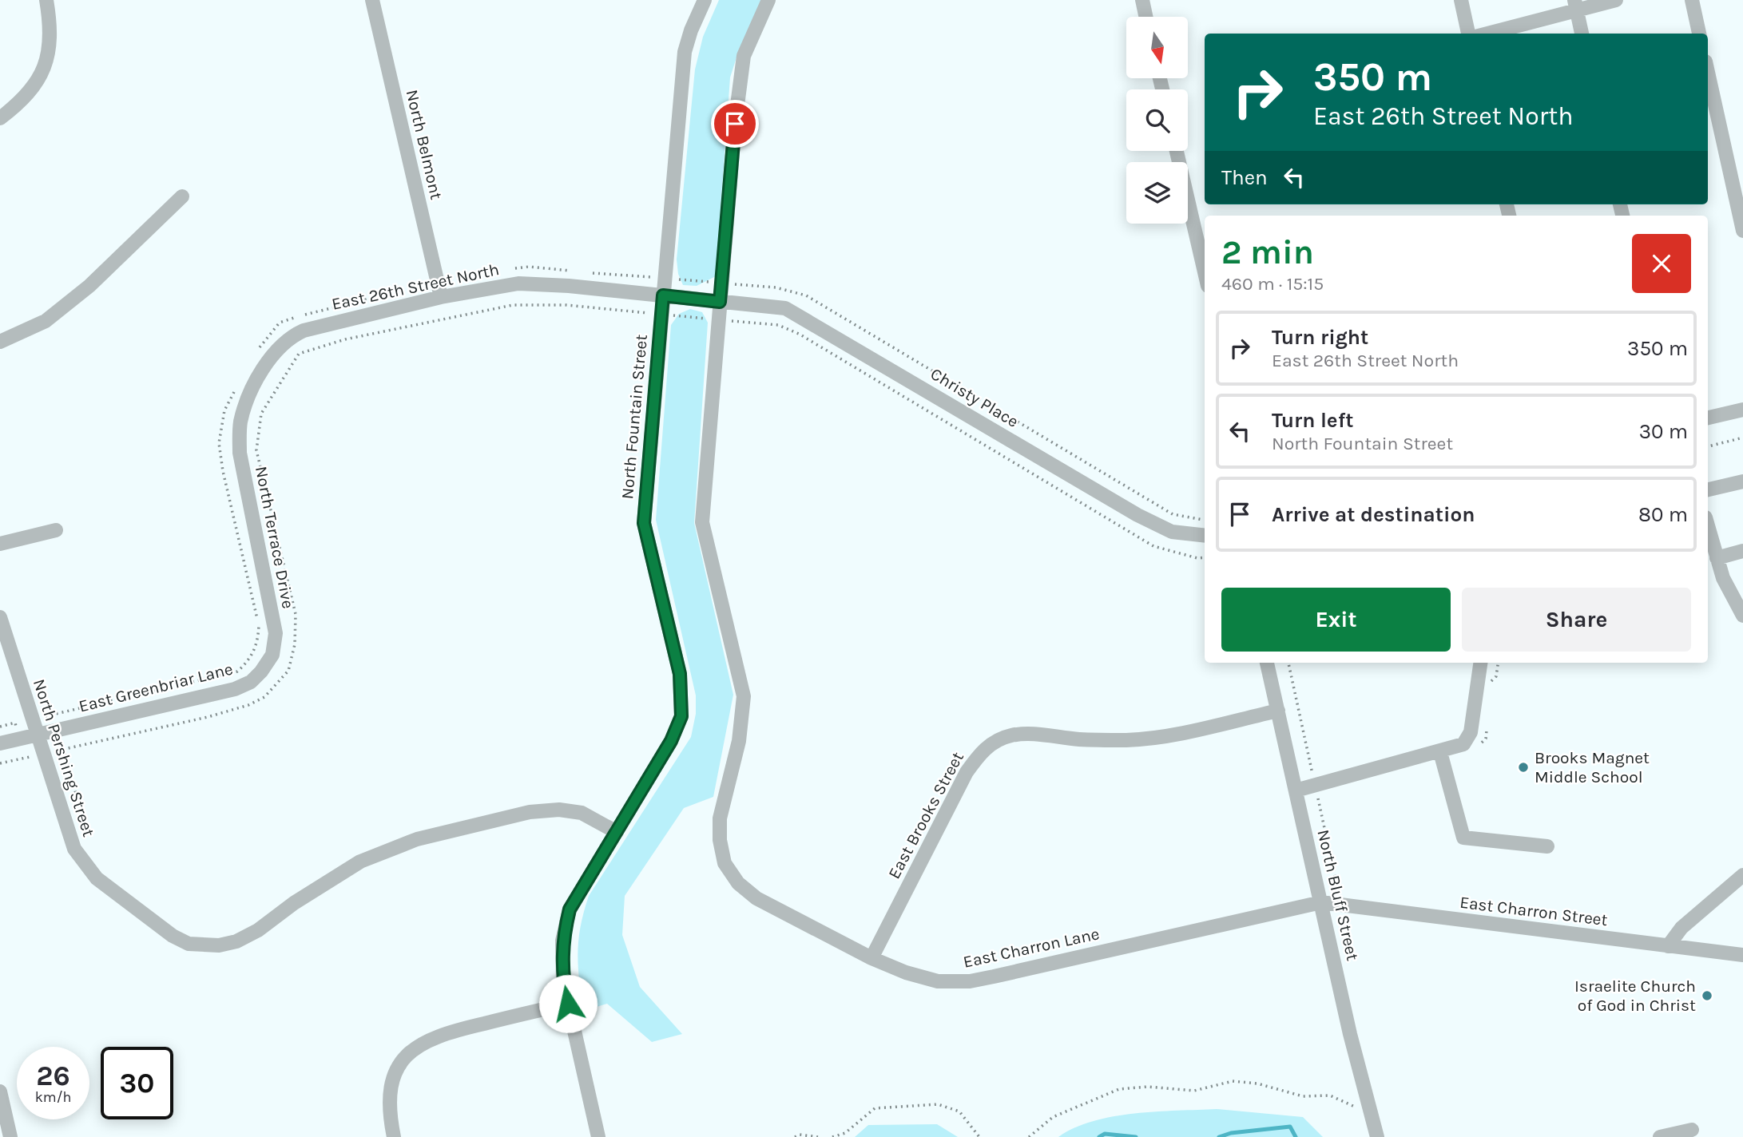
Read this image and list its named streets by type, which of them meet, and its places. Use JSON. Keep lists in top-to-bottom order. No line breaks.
{"streets":{"street":["North Belmont","East 26th Street North","Christy Place","North Fountain Street","North Terrace Drive","East Greenbriar Lane","North Pershing Street","East Brooks Street","North Bluff Street","East Charron Street","East Charron Lane"]},"crossings":[["North Belmont","East 26th Street North"],["East 26th Street North","Christy Place"],["East 26th Street North","North Fountain Street"],["East 26th Street North","North Terrace Drive"],["North Fountain Street","North Pershing Street"],["North Terrace Drive","East Greenbriar Lane"],["East Greenbriar Lane","North Pershing Street"],["East Brooks Street","North Bluff Street"],["East Brooks Street","East Charron Lane"],["North Bluff Street","East Charron Street"],["North Bluff Street","East Charron Lane"],["East Charron Street","East Charron Lane"]],"places":["Brooks Magnet Middle School","Israelite Church of God in Christ"],"north":"bottom","page":{"turn":["350 m","East 26th Street North"],"then":"Then","heading":["2 min","460 m · 15:15"],"list":[{"name":"Turn right","note":"East 26th Street North","value":"350 m"},{"name":"Turn left","note":"North Fountain Street","value":"30 m"},{"name":"Arrive at destination","value":"80 m"}],"buttons":["Exit","Share"],"speed":"26 km/h","limit":"30"}}
